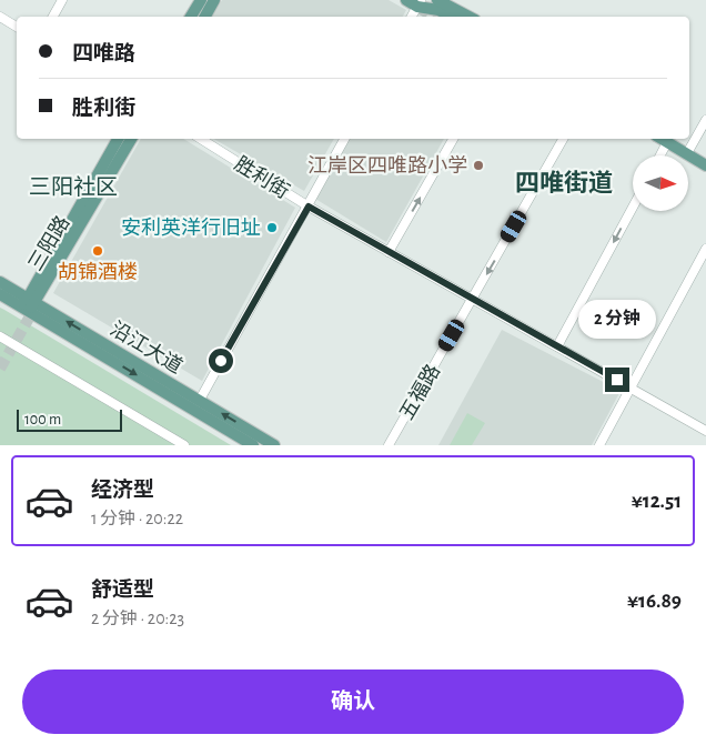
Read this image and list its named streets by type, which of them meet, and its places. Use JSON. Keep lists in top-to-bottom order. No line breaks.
{"streets":{"main road":["三阳路","沿江大道"],"street":["胜利街","五福路"]},"crossings":[["胜利街","五福路"],["三阳路","沿江大道"]],"one_way":["五福路"],"districts":["四唯街道","三阳社区"],"places":["江岸区四唯路小学","安利英洋行旧址","胡锦酒楼"],"scale_bar":"100 m","north":"right","page":{"banner":["四唯路","胜利街"],"bubble":"2 分钟","scale":"100 m","list":[{"name":"经济型","note":"1 分钟 · 20:22","value":"¥12.51"},{"name":"舒适型","note":"2 分钟 · 20:23","value":"¥16.89"}],"buttons":"确认"}}
